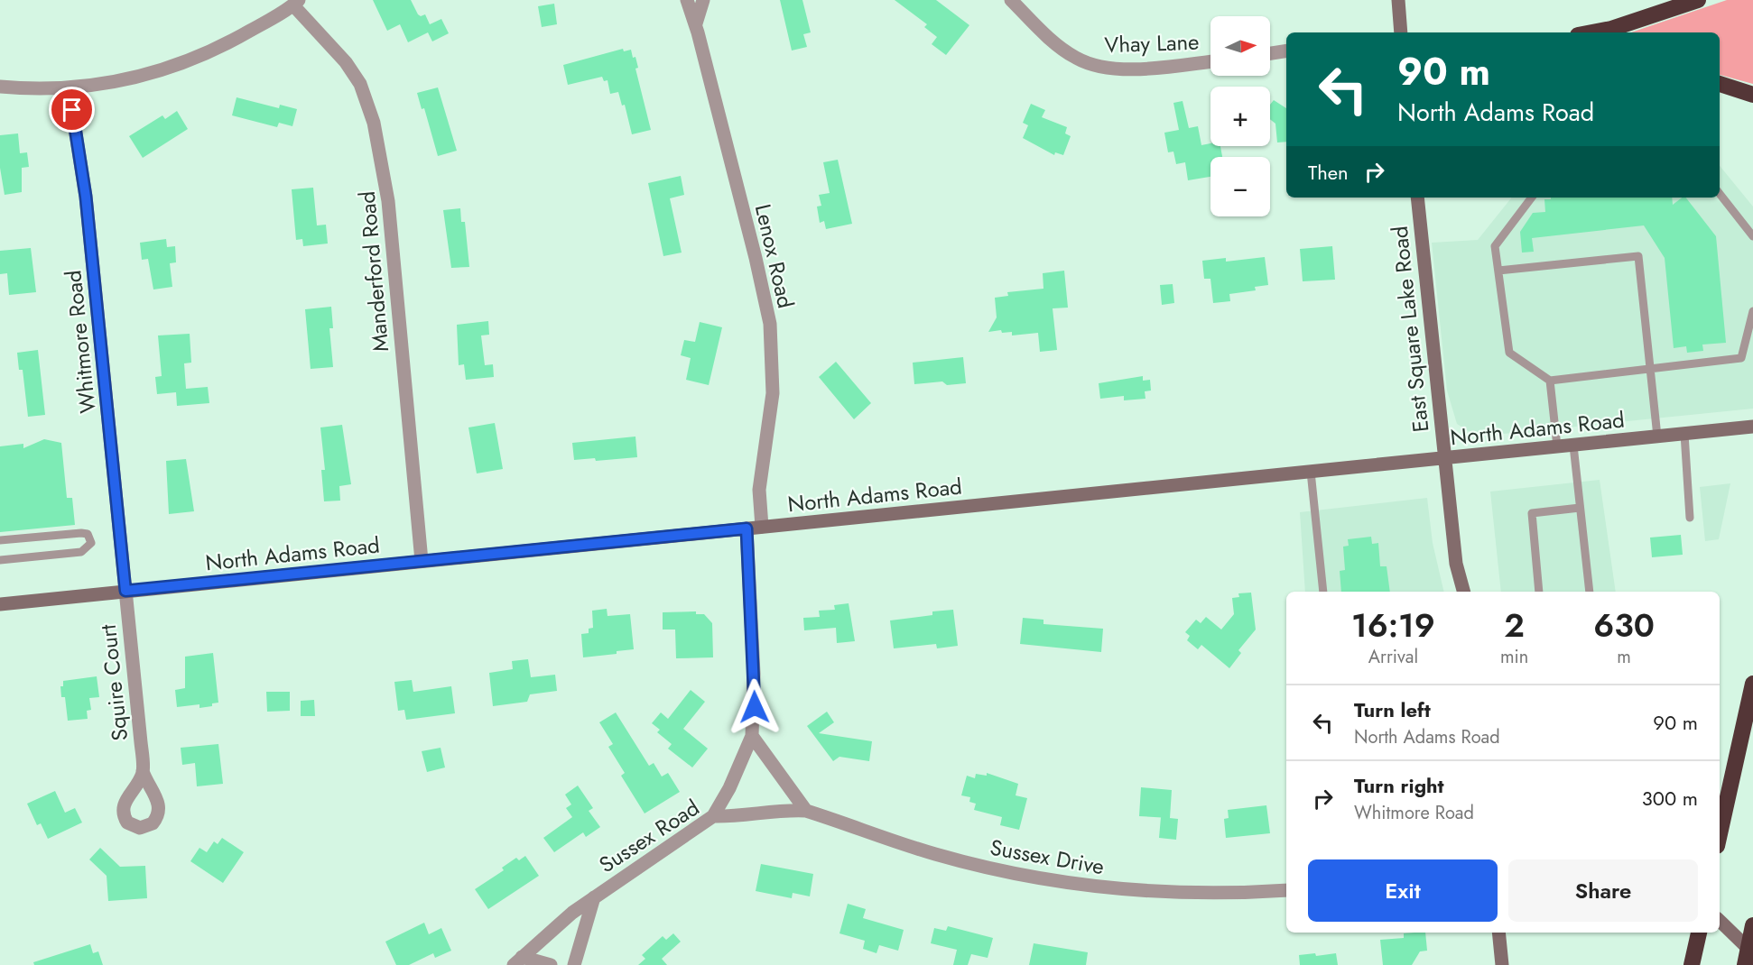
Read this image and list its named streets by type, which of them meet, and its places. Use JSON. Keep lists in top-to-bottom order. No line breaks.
{"streets":{"street":["Vhay Lane","Lenox Road","Manderford Road","East Square Lake Road","Whitmore Road","North Adams Road","Squire Court","Sussex Road","Sussex Drive"]},"crossings":[["Lenox Road","North Adams Road"],["Manderford Road","North Adams Road"],["East Square Lake Road","North Adams Road"],["Whitmore Road","North Adams Road"],["Whitmore Road","Squire Court"],["North Adams Road","Squire Court"],["Sussex Road","Sussex Drive"]],"north":"right","page":{"map_buttons":["+","−"],"turn":["90 m","North Adams Road"],"then":"Then","eta":["16:19","Arrival","2","min","630","m"],"list":[{"name":"Turn left","note":"North Adams Road","value":"90 m"},{"name":"Turn right","note":"Whitmore Road","value":"300 m"}],"buttons":["Exit","Share"]}}
